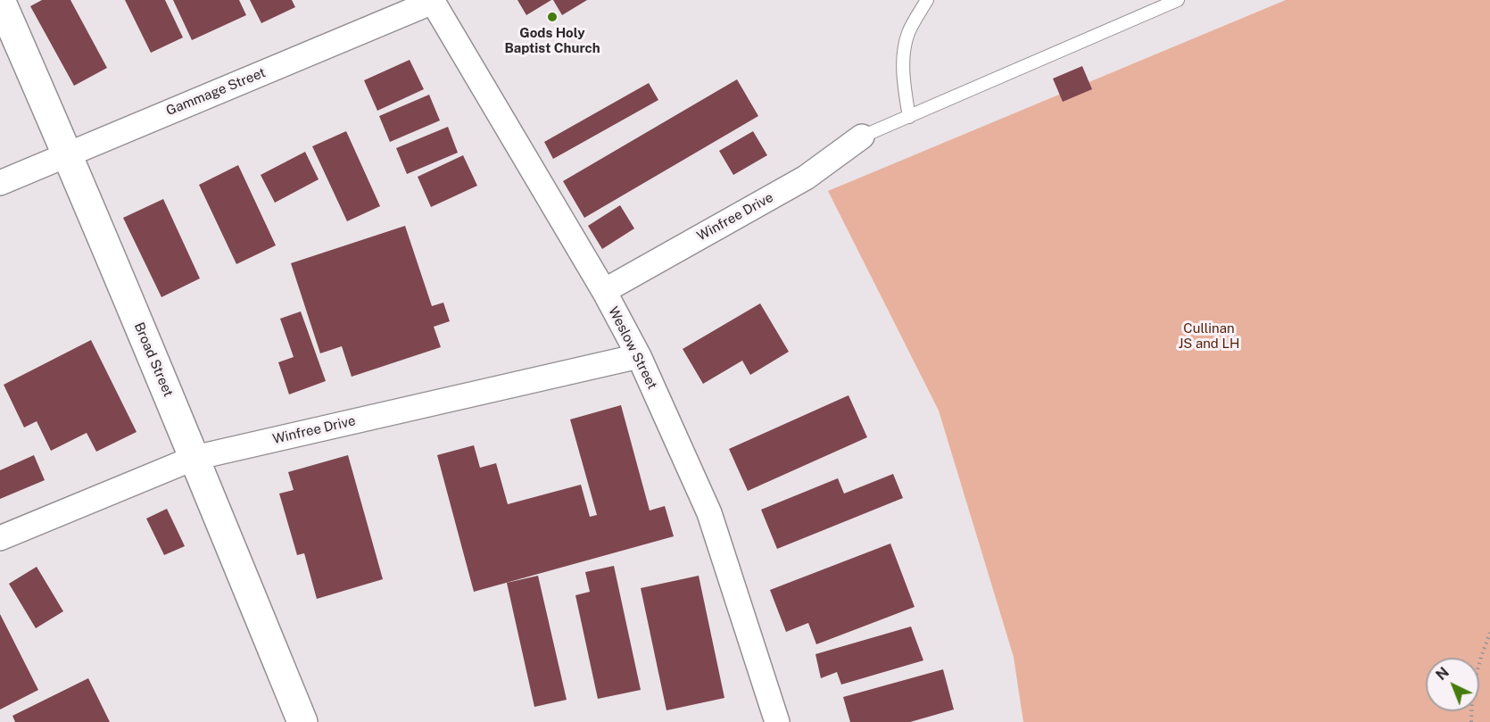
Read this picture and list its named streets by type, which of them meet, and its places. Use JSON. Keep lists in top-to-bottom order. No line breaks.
{"streets":{"street":["Gammage Street","Winfree Drive","Weslow Street","Broad Street"]},"crossings":[["Gammage Street","Weslow Street"],["Gammage Street","Broad Street"],["Winfree Drive","Weslow Street"],["Winfree Drive","Broad Street"]],"parks":["Cullinan JS and LH"],"places":["Gods Holy Baptist Church"],"north":"top left"}
